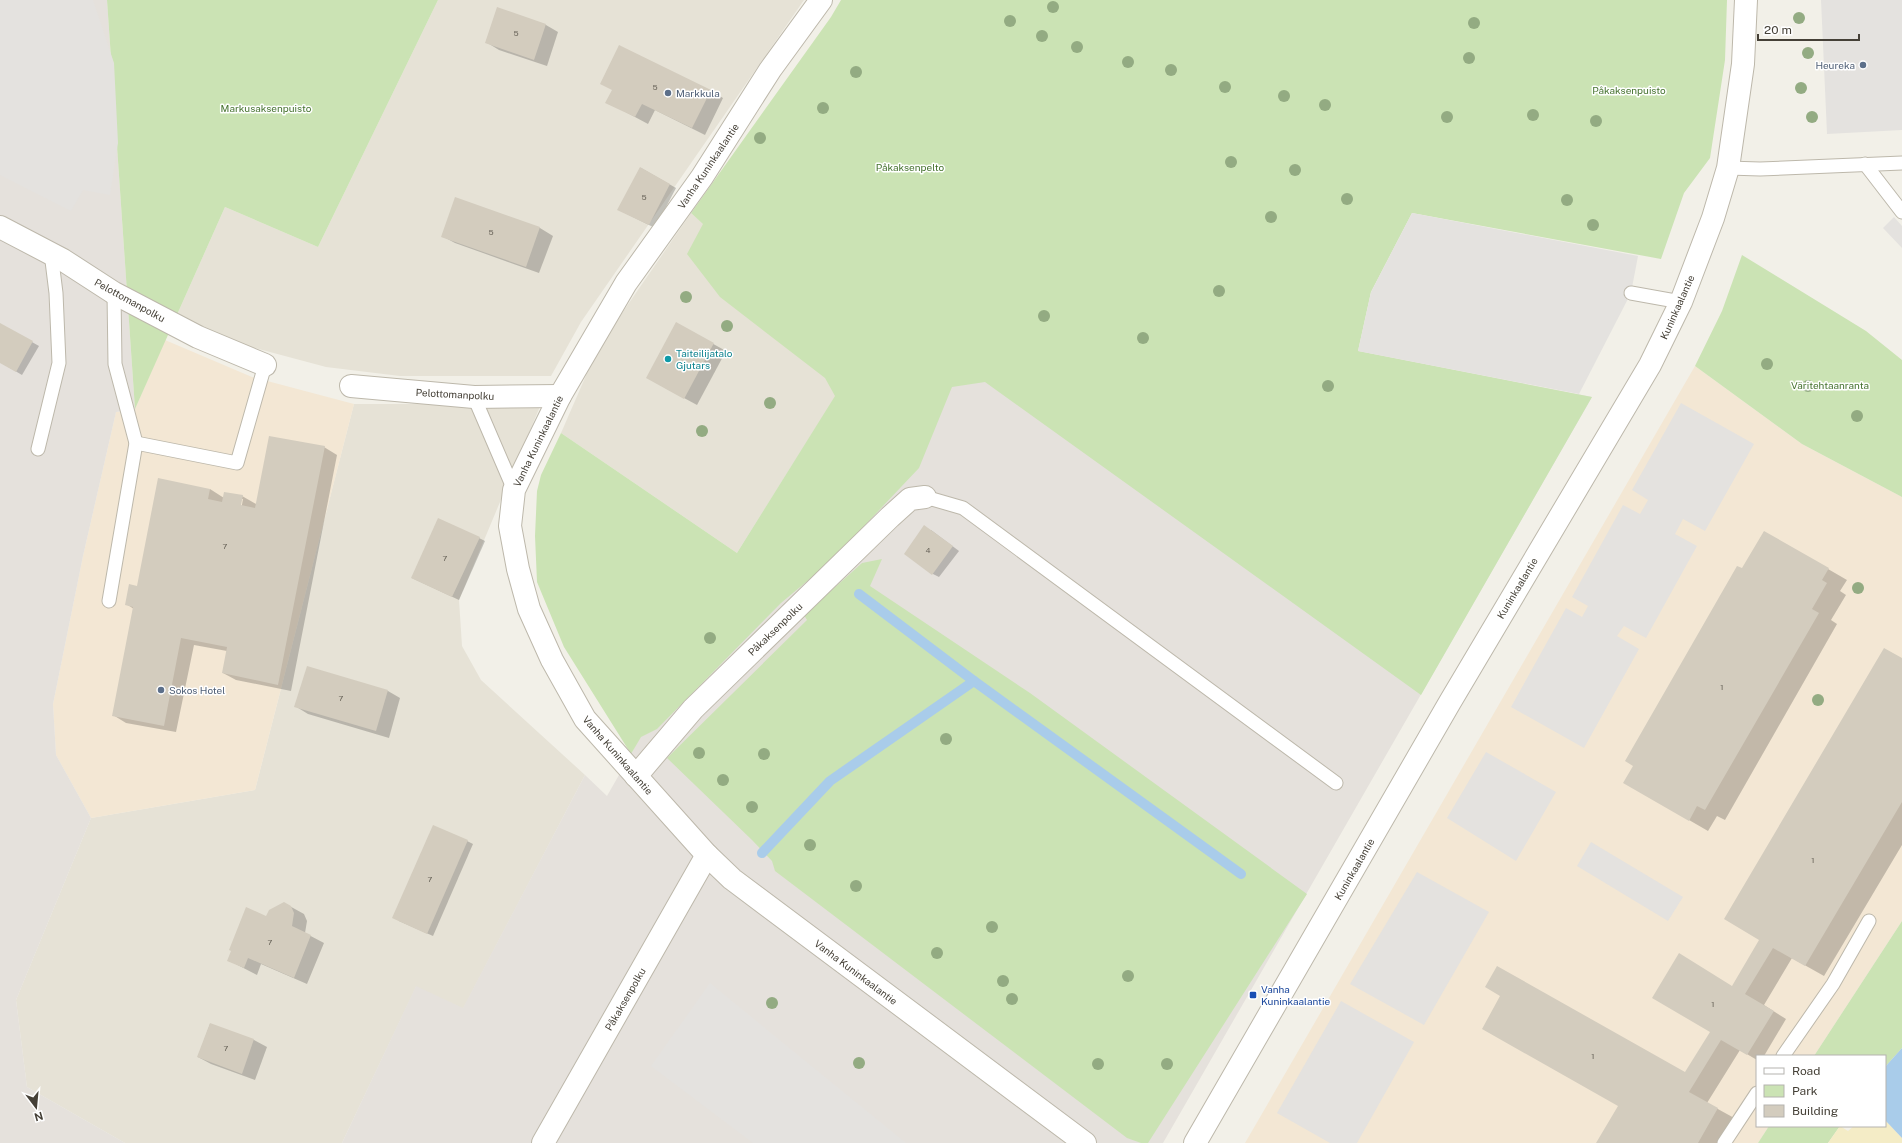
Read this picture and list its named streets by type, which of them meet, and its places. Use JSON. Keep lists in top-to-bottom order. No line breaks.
{"streets":{"street":["Vanha Kuninkaalantie","Pelottomanpolku","Kuninkaalantie","Påkaksenpolku"]},"crossings":[["Vanha Kuninkaalantie","Pelottomanpolku"],["Vanha Kuninkaalantie","Påkaksenpolku"]],"parks":["Påkaksenpuisto","Markusaksenpuisto","Påkaksenpelto","Väritehtaanranta"],"places":{"other":["Heureka","Markkula","Taiteilijatalo Gjutars","Sokos Hotel"],"transit":["Vanha Kuninkaalantie"]},"house_numbers":["5","5","5","5","7","4","7","1","7","1","7","7","1","7","1"],"legend":["Road","Park","Building"],"scale_bar":"20 m","north":"bottom"}
